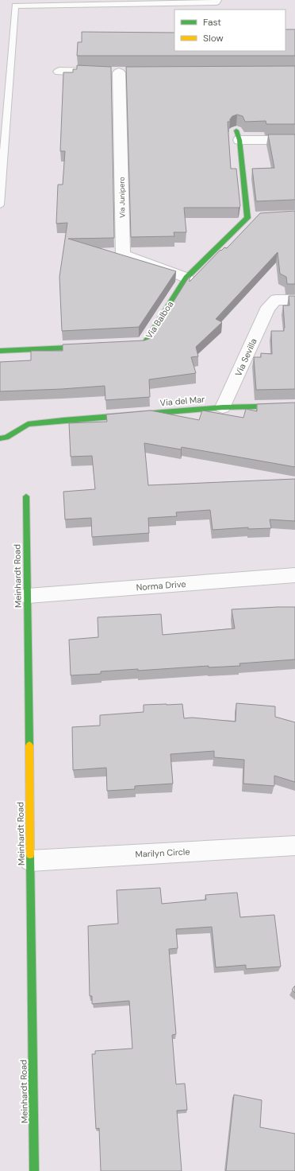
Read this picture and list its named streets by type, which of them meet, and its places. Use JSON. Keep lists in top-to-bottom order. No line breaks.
{"streets":{"street":["Via Junipero","Via Balboa","Via Sevilla","Via del Mar","Meinhardt Road","Norma Drive","Marilyn Circle"]},"crossings":[["Via Junipero","Via Balboa"],["Via Sevilla","Via del Mar"],["Meinhardt Road","Norma Drive"],["Meinhardt Road","Marilyn Circle"]],"legend":["Fast","Slow"]}
